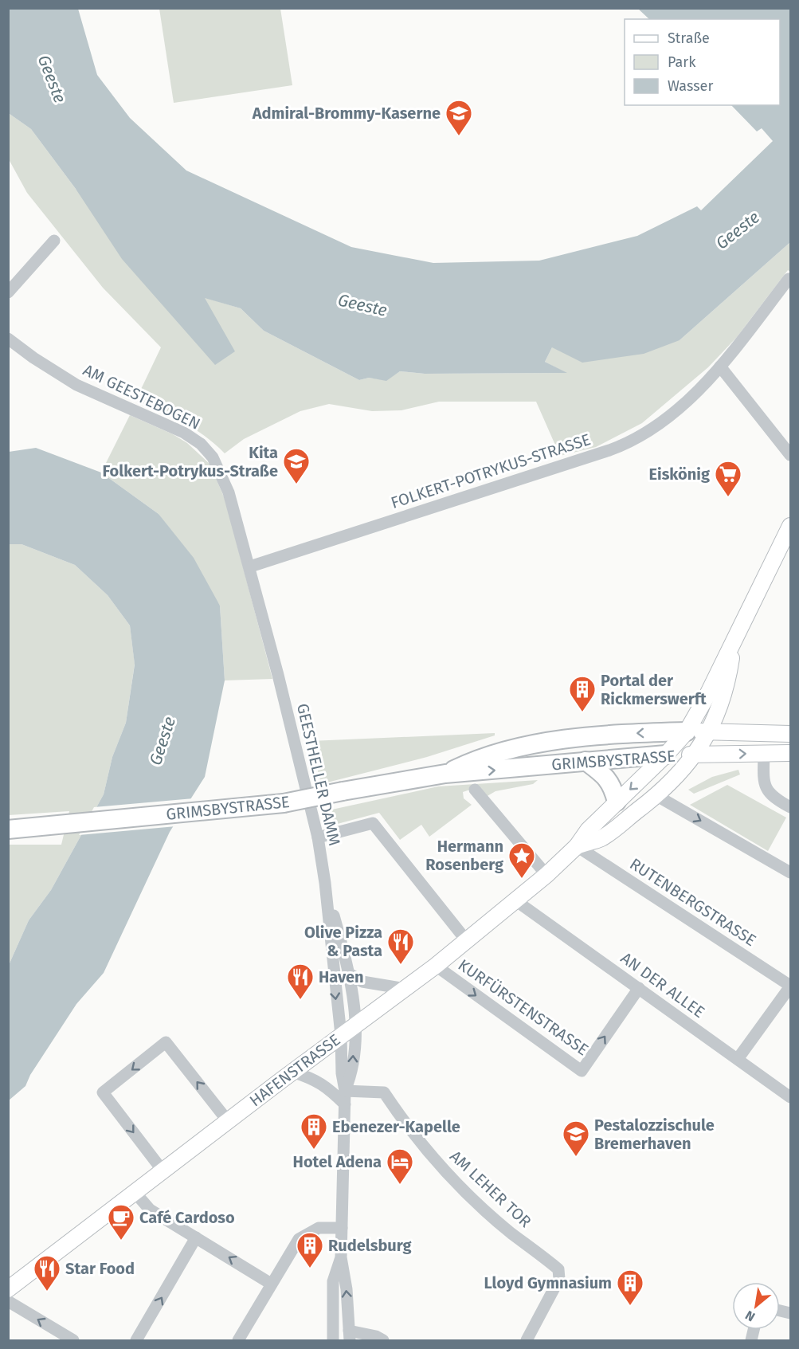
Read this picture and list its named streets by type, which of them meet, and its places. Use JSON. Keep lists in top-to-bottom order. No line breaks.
{"streets":{"highway":["GRIMSBYSTRASSE"],"main road":["HAFENSTRASSE"],"street":["AM GEESTEBOGEN","FOLKERT-POTRYKUS-STRASSE","GEESTHELLER DAMM","RUTENBERGSTRASSE","AN DER ALLEE","KURFÜRSTENSTRASSE","AM LEHER TOR"]},"crossings":[["AM GEESTEBOGEN","FOLKERT-POTRYKUS-STRASSE"],["AM GEESTEBOGEN","GEESTHELLER DAMM"],["GRIMSBYSTRASSE","HAFENSTRASSE"],["GEESTHELLER DAMM","HAFENSTRASSE"],["GEESTHELLER DAMM","AM LEHER TOR"],["RUTENBERGSTRASSE","HAFENSTRASSE"],["AN DER ALLEE","KURFÜRSTENSTRASSE"],["AN DER ALLEE","HAFENSTRASSE"],["KURFÜRSTENSTRASSE","HAFENSTRASSE"]],"water":["Geeste"],"places":{"school or university":["Admiral-Brommy-Kaserne","Kita Folkert-Potrykus-Straße","Pestalozzischule Bremerhaven"],"supermarket":["Eiskönig"],"building":["Portal der Rickmerswerft","Ebenezer-Kapelle","Rudelsburg","Lloyd Gymnasium"],"place":["Hermann Rosenberg"],"restaurant":["Olive Pizza & Pasta","Haven","Star Food"],"hotel":["Hotel Adena"],"cafe":["Café Cardoso"]},"legend":["Straße","Park","Wasser"],"north":"bottom left"}
